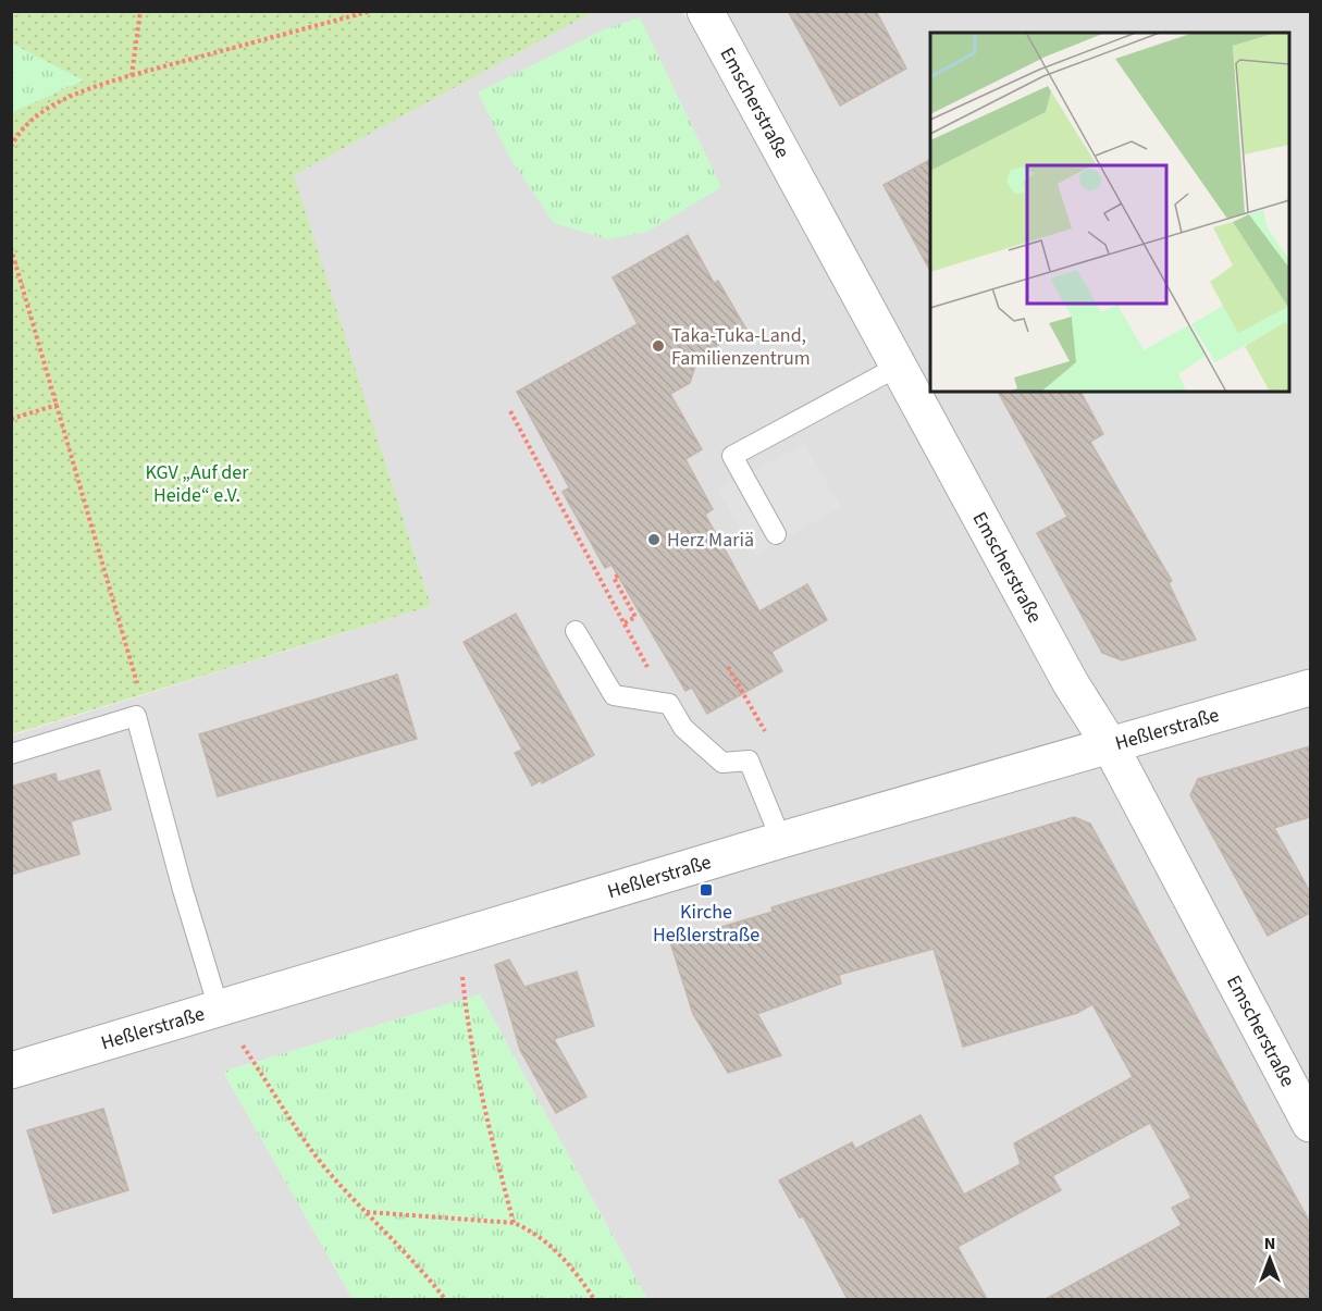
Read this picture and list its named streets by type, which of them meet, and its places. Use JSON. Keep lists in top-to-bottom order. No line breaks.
{"streets":{"street":["Emscherstraße","Heßlerstraße"]},"crossings":[["Emscherstraße","Heßlerstraße"]],"parks":["KGV „Auf der Heide“ e.V."],"places":{"other":["Taka-Tuka-Land, Familienzentrum","Herz Mariä"],"transit":["Kirche Heßlerstraße"]},"north":"top"}
